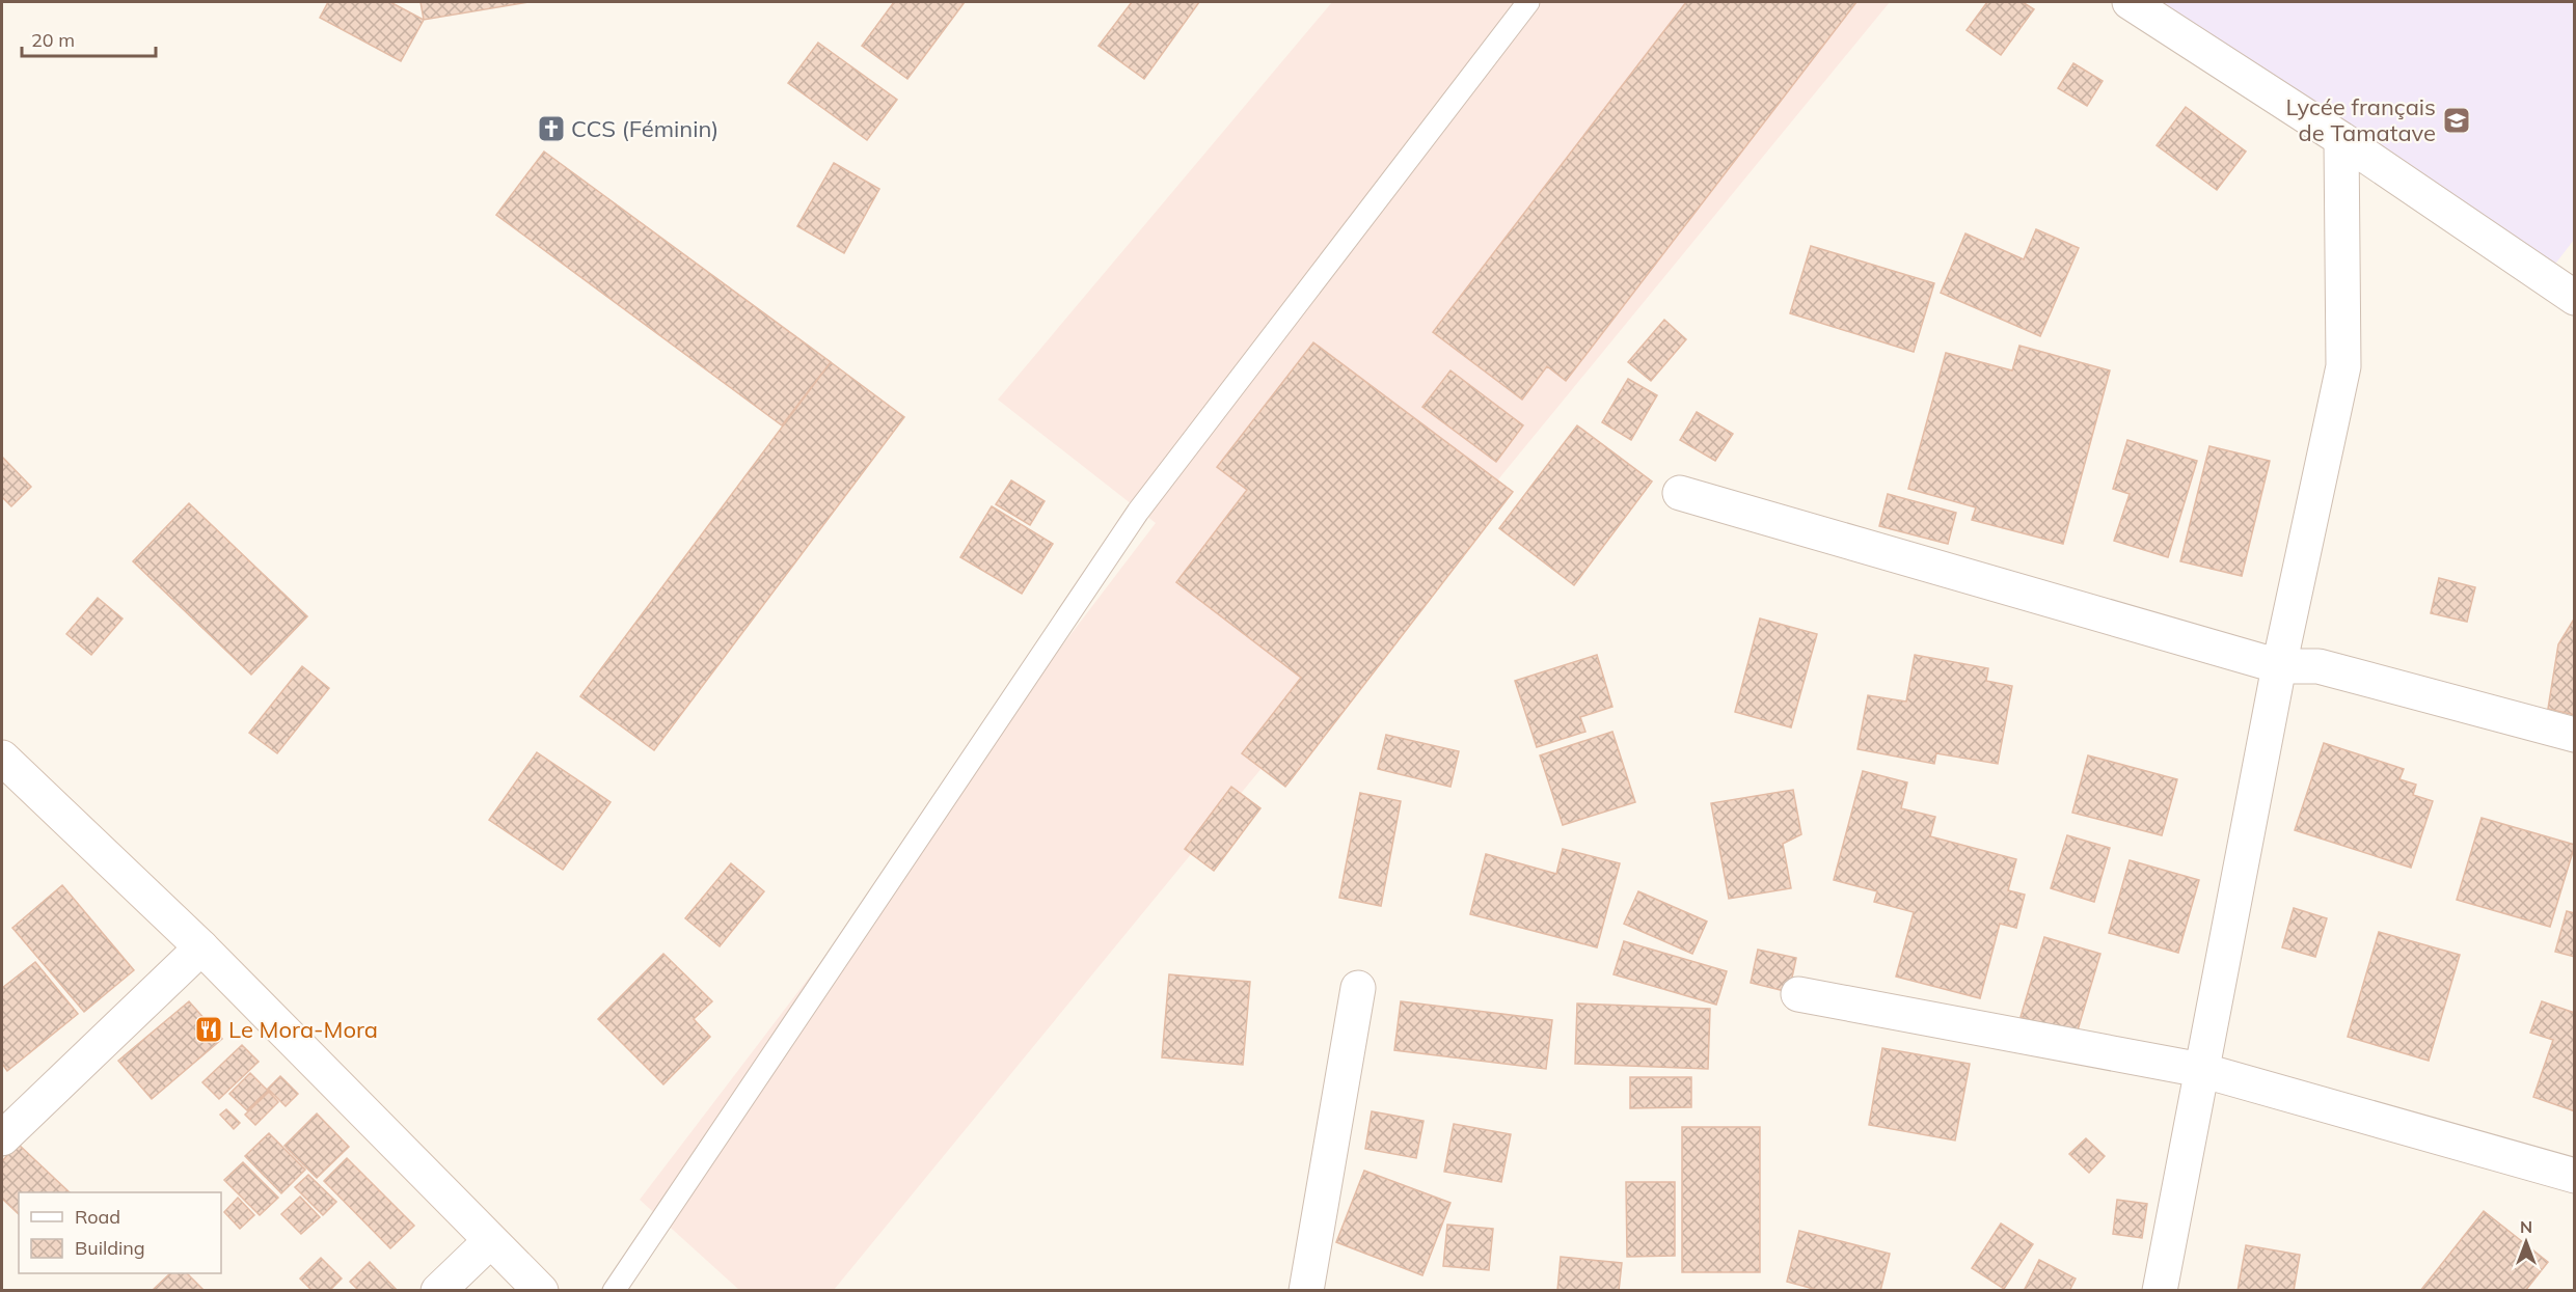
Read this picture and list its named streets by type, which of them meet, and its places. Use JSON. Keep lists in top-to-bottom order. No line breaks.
{"places":{"school or university":["Lycée français de Tamatave"],"church":["CCS (Féminin)"],"restaurant":["Le Mora-Mora"]},"legend":["Road","Building"],"scale_bar":"20 m","north":"top"}
